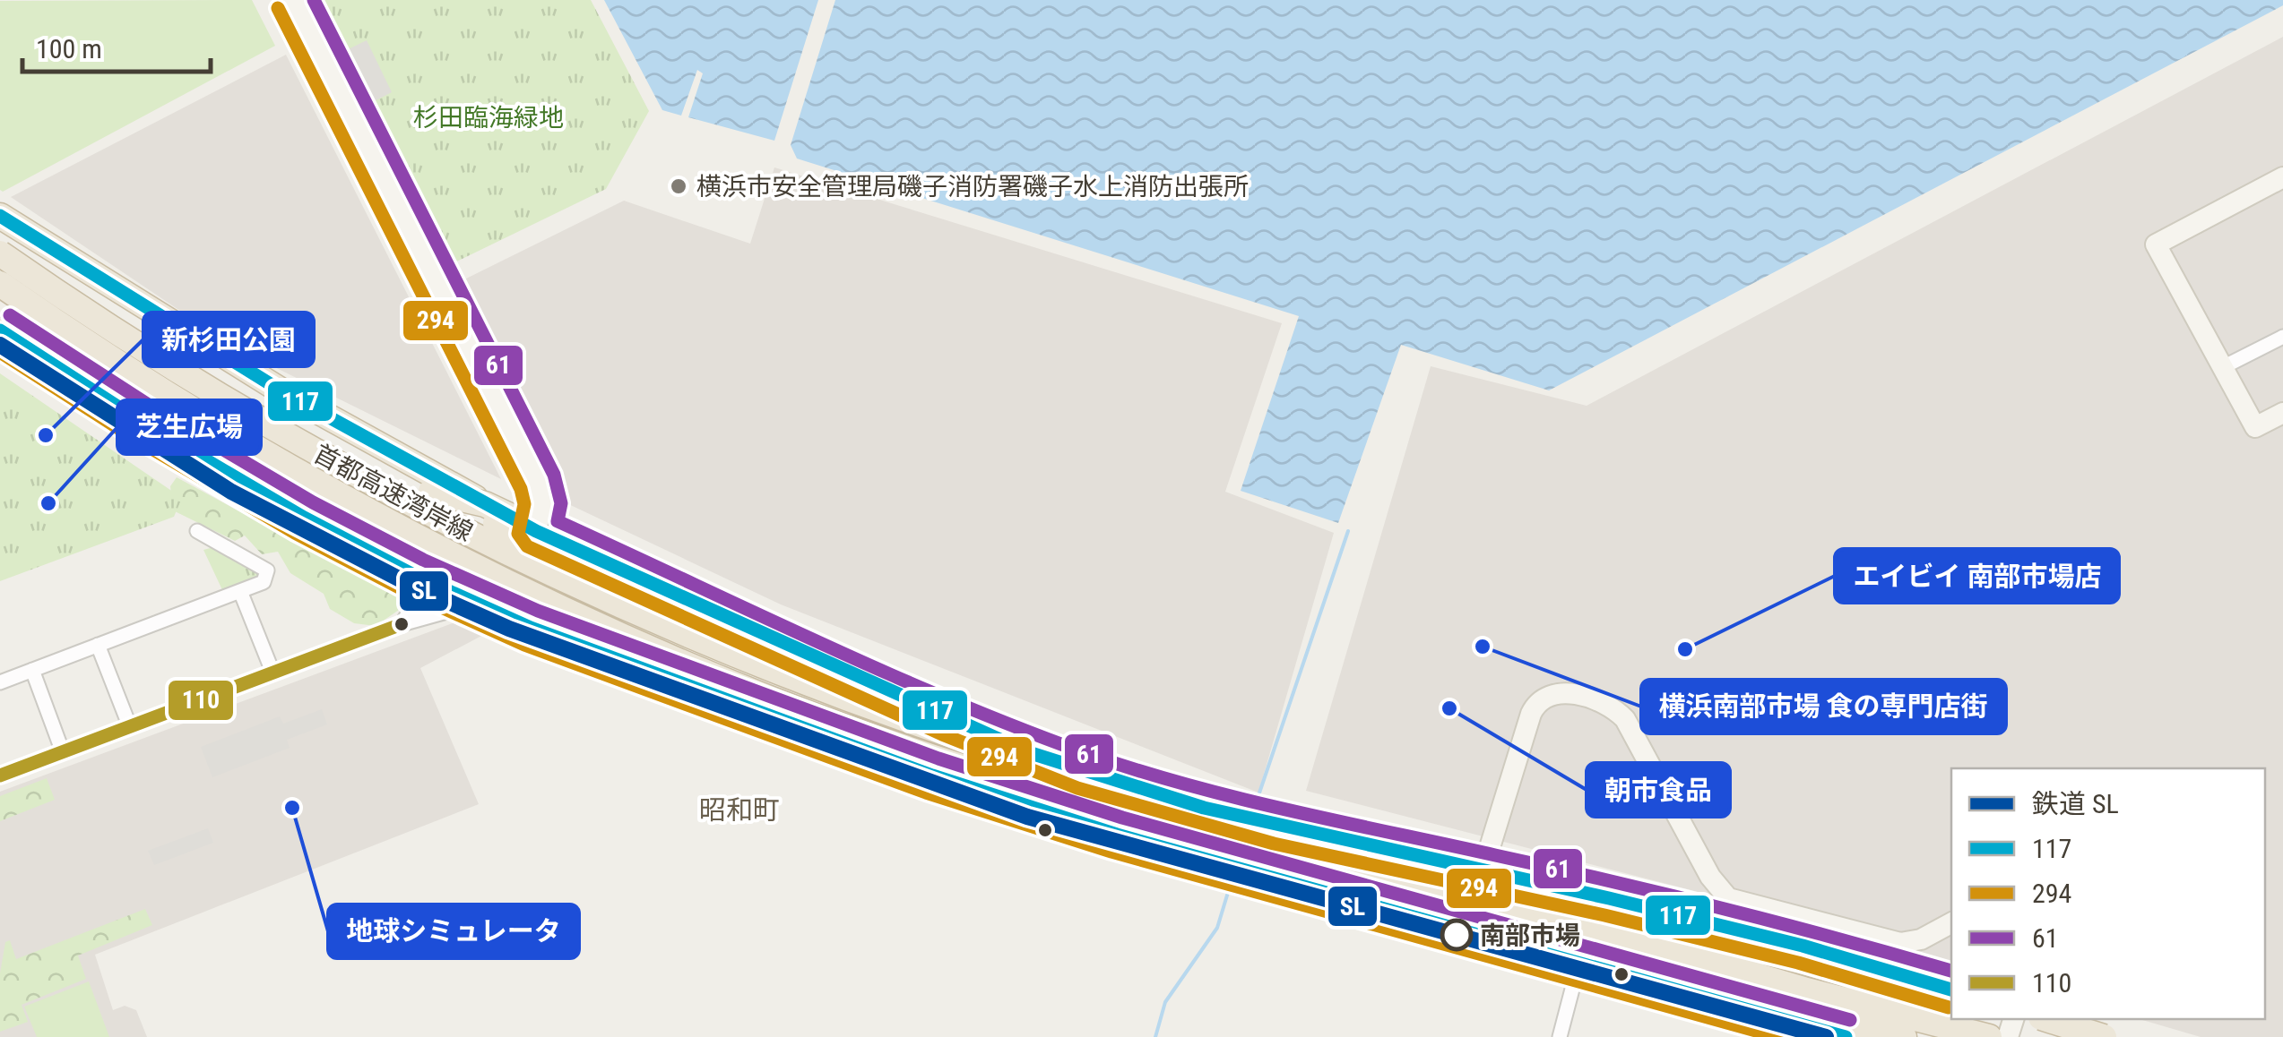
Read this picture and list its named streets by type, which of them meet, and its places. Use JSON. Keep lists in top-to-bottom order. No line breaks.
{"streets":{"highway":["首都高速湾岸線"]},"districts":["昭和町"],"parks":["杉田臨海緑地"],"places":["横浜市安全管理局磯子消防署磯子水上消防出張所","新杉田公園","芝生広場","横浜南部市場 食の専門店街","エイビイ 南部市場店","朝市食品","地球シミュレータ","南部市場"],"lines":["transit line 61","transit line 294","transit line 117","rail line SL","transit line 110"],"legend":["鉄道 SL","117","294","61","110"],"scale_bar":"100 m"}
